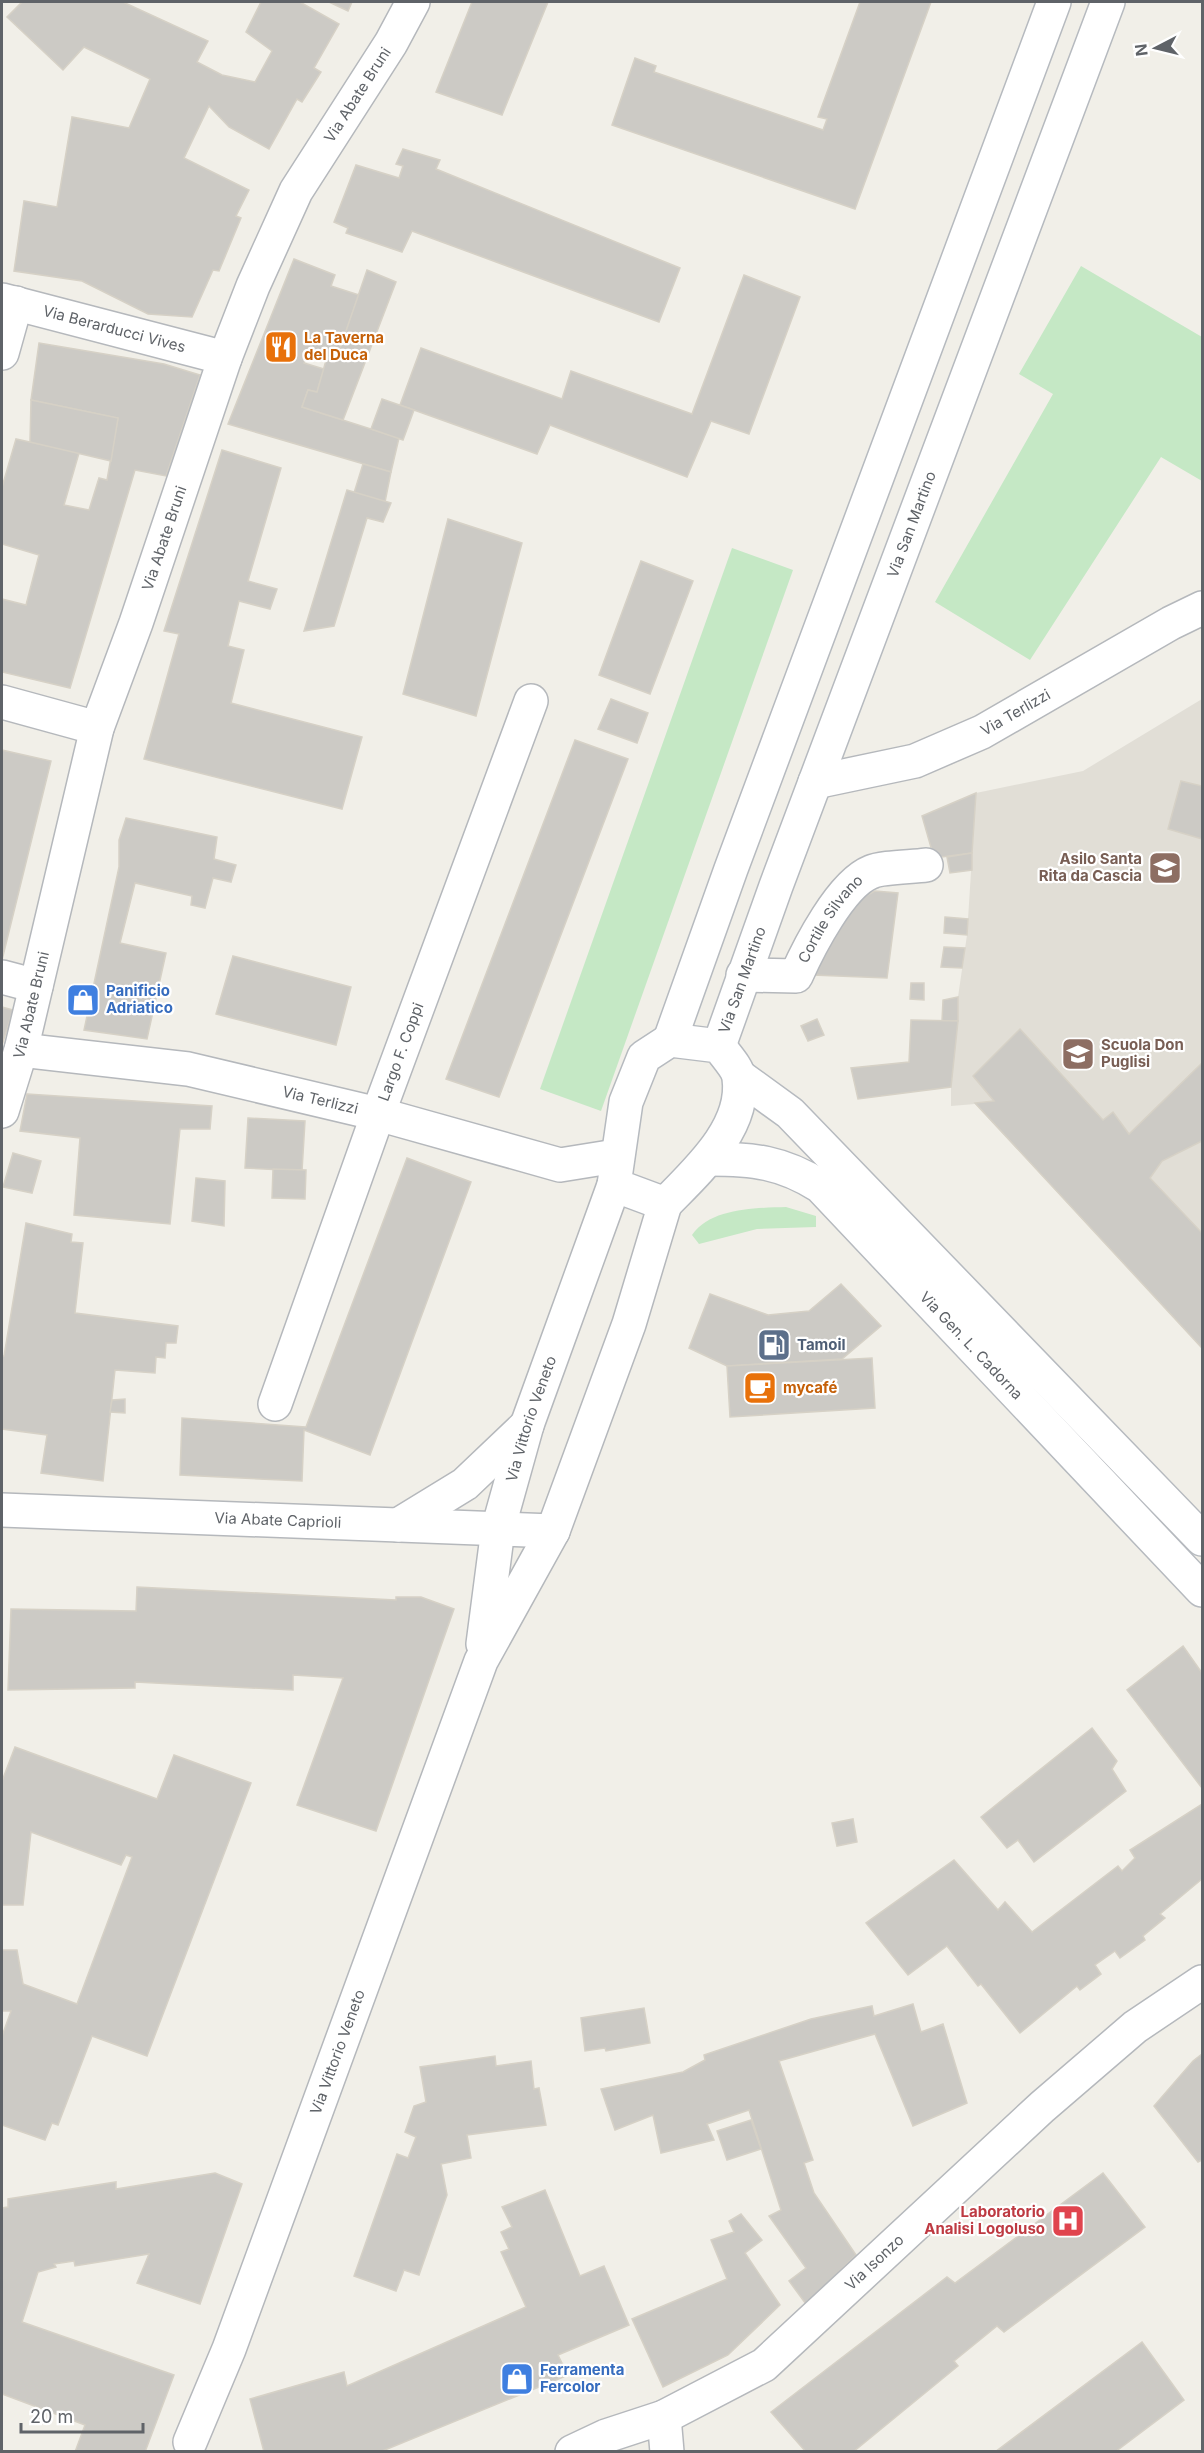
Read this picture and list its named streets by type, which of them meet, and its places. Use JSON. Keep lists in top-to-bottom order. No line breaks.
{"streets":{"street":["Via Abate Bruni","Via Berarducci Vives","Via San Martino","Via Terlizzi","Cortile Silvano","Largo F. Coppi","Via Gen. L. Cadorna","Via Vittorio Veneto","Via Abate Caprioli","Via Isonzo"]},"crossings":[["Via Abate Bruni","Via Berarducci Vives"],["Via Abate Bruni","Via Terlizzi"],["Via San Martino","Via Terlizzi"],["Via San Martino","Cortile Silvano"],["Via San Martino","Via Gen. L. Cadorna"],["Via San Martino","Via Vittorio Veneto"],["Via Terlizzi","Largo F. Coppi"],["Via Terlizzi","Via Gen. L. Cadorna"],["Via Terlizzi","Via Vittorio Veneto"],["Via Gen. L. Cadorna","Via Vittorio Veneto"],["Via Vittorio Veneto","Via Abate Caprioli"]],"places":{"restaurant":["La Taverna del Duca"],"school or university":["Asilo Santa Rita da Cascia","Scuola Don Puglisi"],"shop":["Panificio Adriatico","Ferramenta Fercolor"],"fuel station":["Tamoil"],"cafe":["mycafé"],"hospital":["Laboratorio Analisi Logoluso"]},"scale_bar":"20 m","north":"left"}
